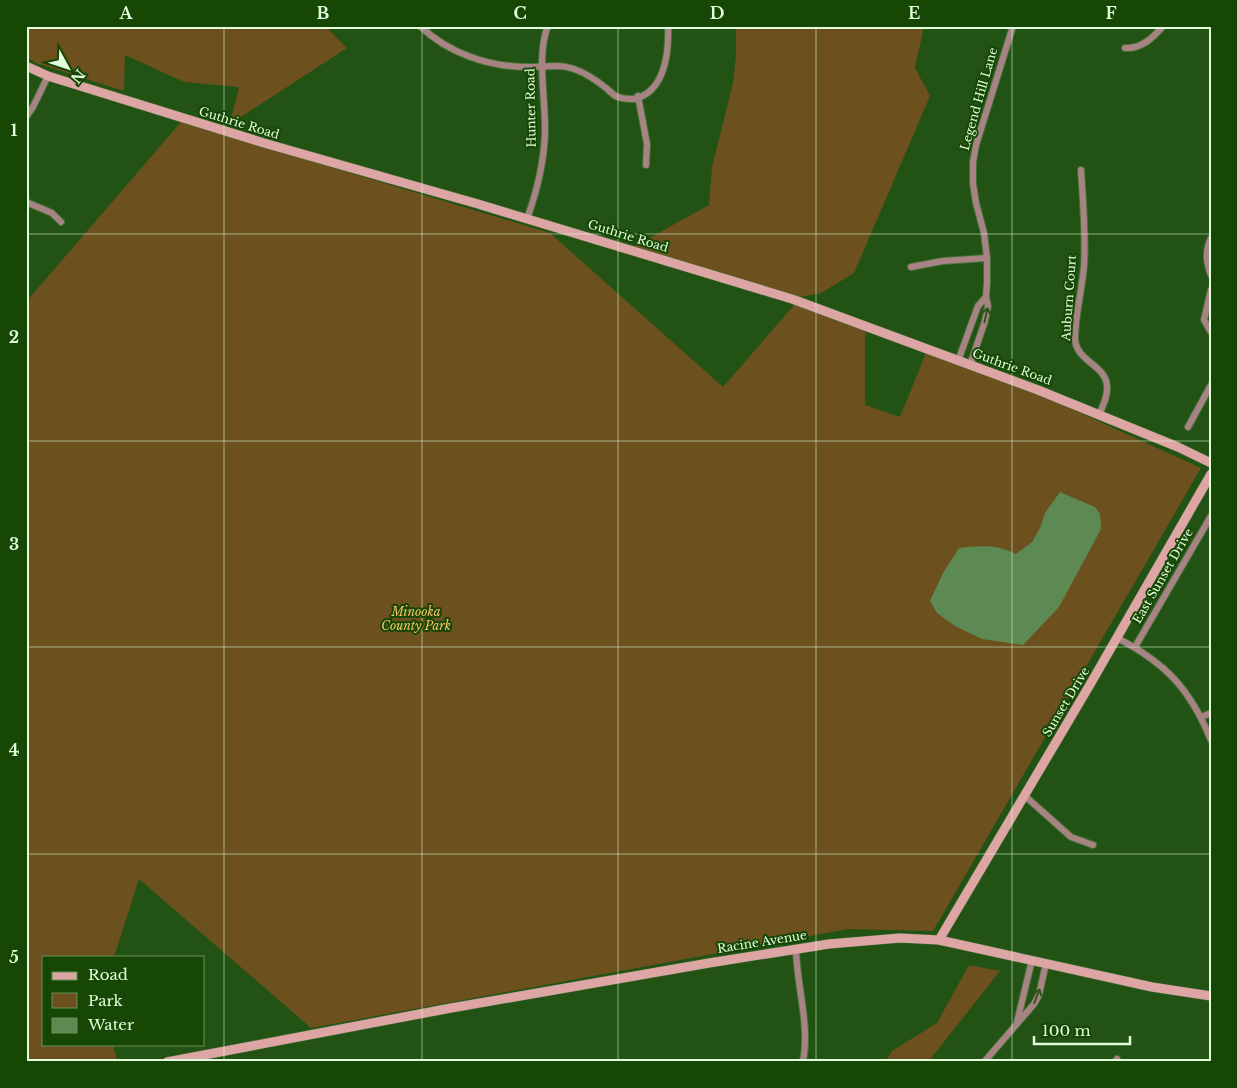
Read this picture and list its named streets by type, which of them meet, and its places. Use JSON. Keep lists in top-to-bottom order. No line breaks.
{"streets":{"street":["Legend Hill Lane","Hunter Road","Guthrie Road","Auburn Court","East Sunset Drive","Sunset Drive","Racine Avenue"]},"crossings":[["Legend Hill Lane","Guthrie Road"],["Hunter Road","Guthrie Road"],["Guthrie Road","Auburn Court"],["Sunset Drive","Racine Avenue"]],"parks":["Minooka County Park"],"legend":["Road","Park","Water"],"scale_bar":"100 m","north":"bottom right","grid":{"columns":["A","B","C","D","E","F"],"rows":["1","2","3","4","5"]}}
